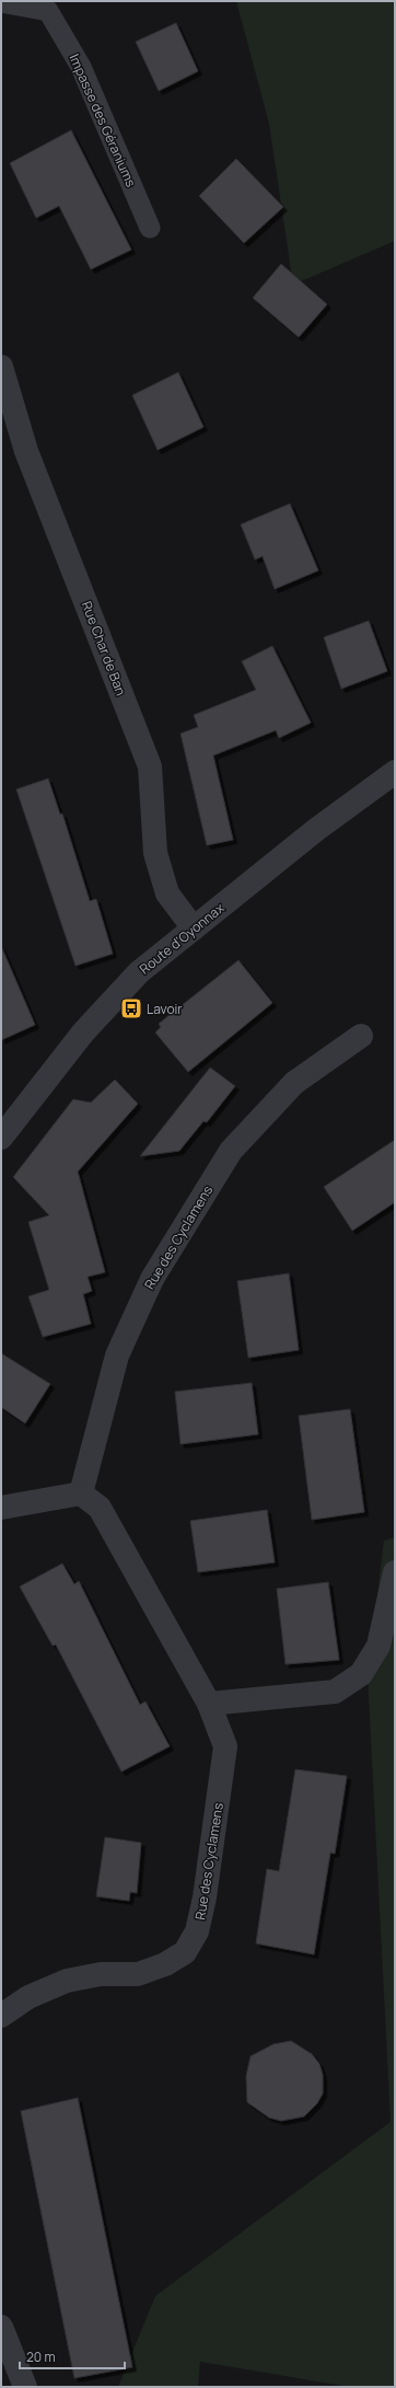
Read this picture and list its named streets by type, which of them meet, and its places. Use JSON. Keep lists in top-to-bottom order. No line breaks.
{"streets":{"street":["Rue Char de Ban","Route d'Oyonnax","Rue des Cyclamens"],"lane":["Impasse des Géraniums"]},"crossings":[["Rue Char de Ban","Route d'Oyonnax"]],"places":{"bus stop":["Lavoir"]},"scale_bar":"20 m"}
